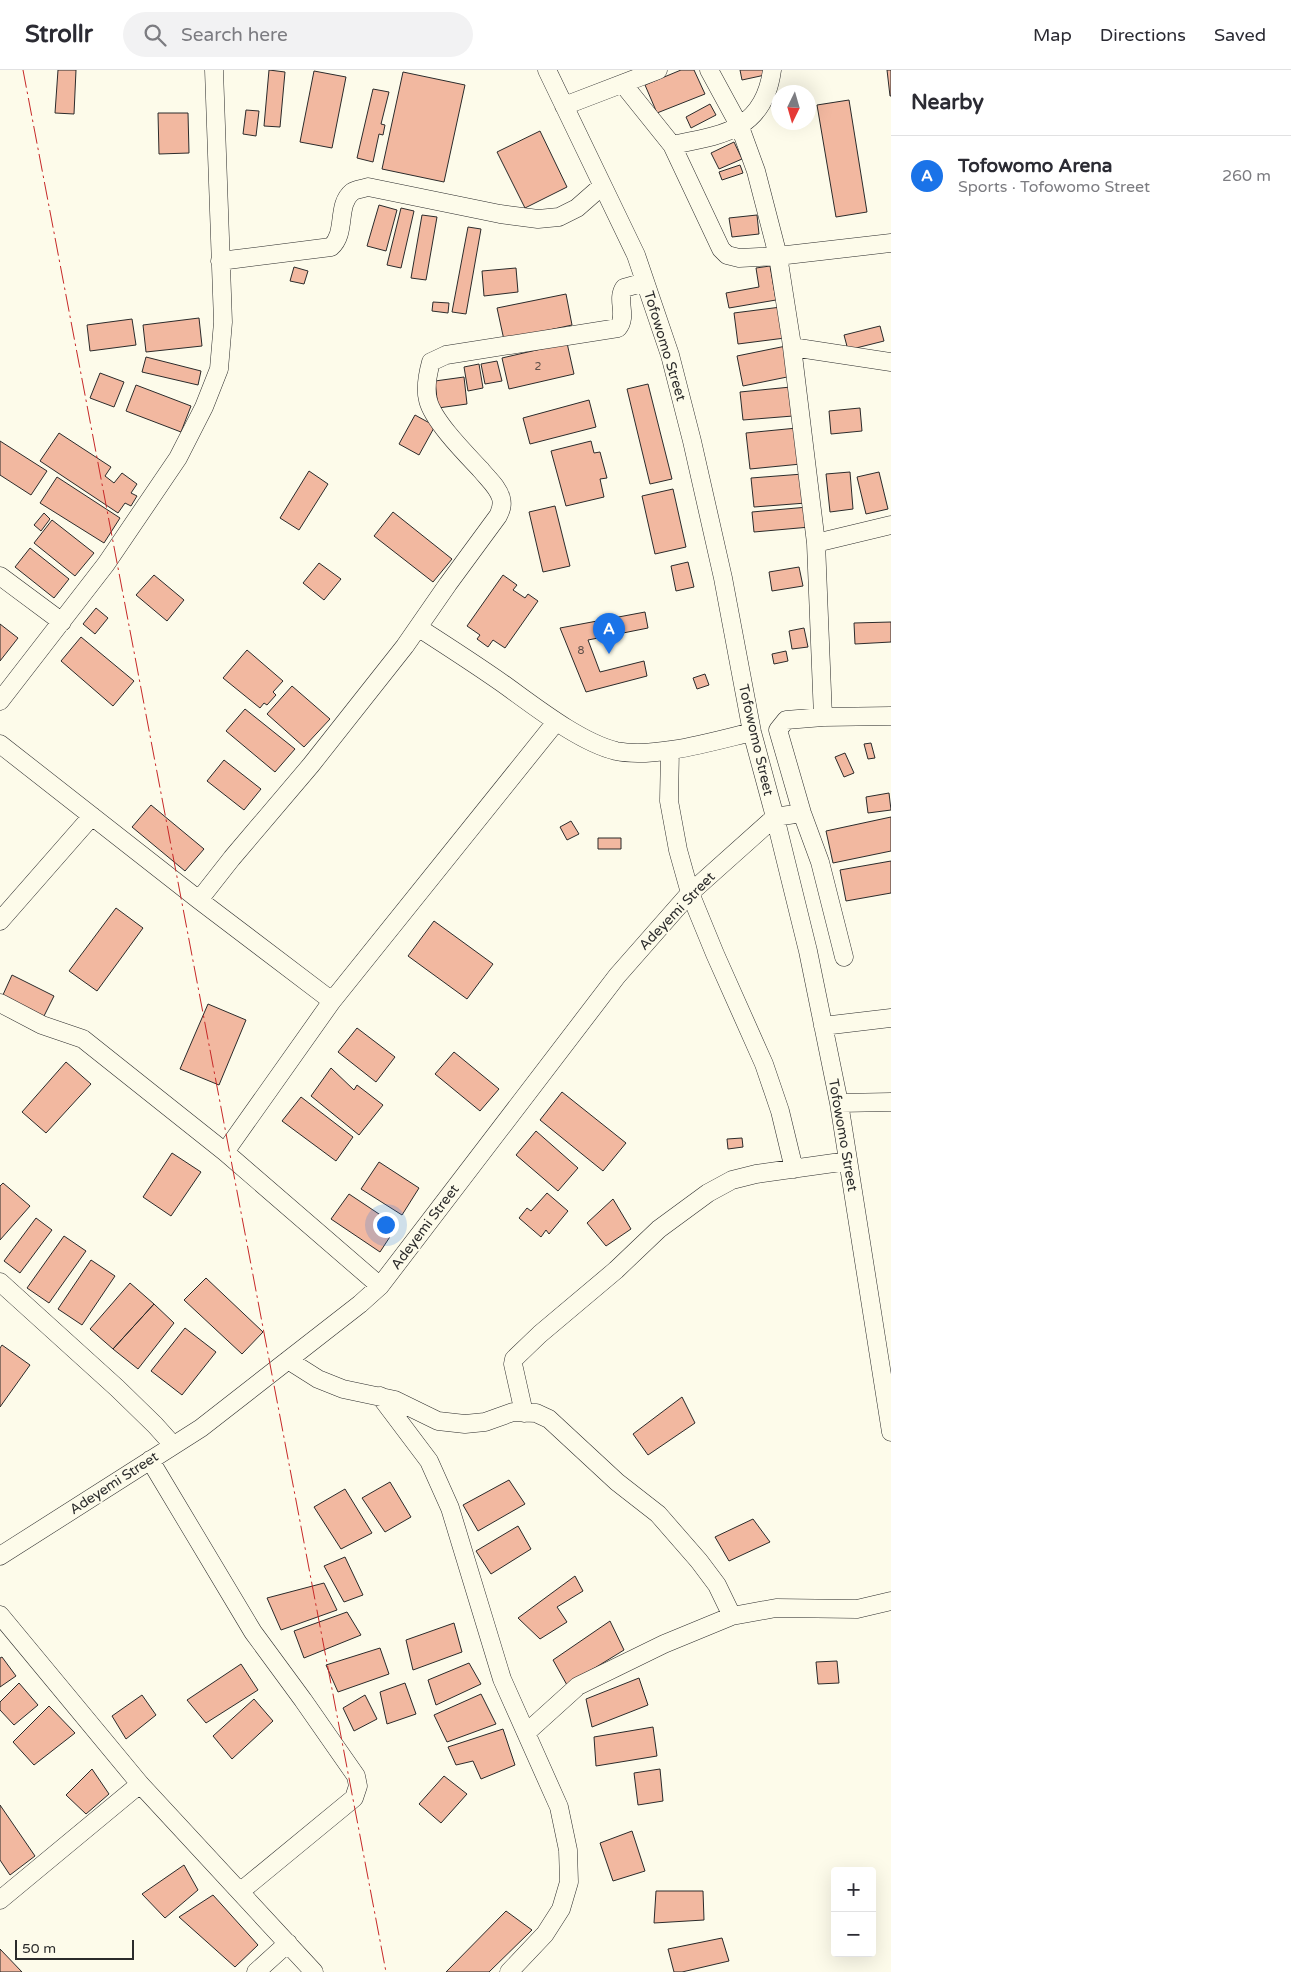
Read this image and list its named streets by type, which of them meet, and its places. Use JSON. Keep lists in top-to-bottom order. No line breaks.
{"streets":{"street":["Tofowomo Street","Adeyemi Street"]},"crossings":[["Tofowomo Street","Adeyemi Street"]],"house_numbers":["2","8"],"scale_bar":"50 m","north":"bottom","page":{"header":"Strollr","search":"Search here","nav":["Map","Directions","Saved"],"heading":"Nearby","list":[{"mark":"A","name":"Tofowomo Arena","note":"Sports · Tofowomo Street","value":"260 m"}],"pins":"A","map_buttons":["+","−"],"scale":"50 m"}}
